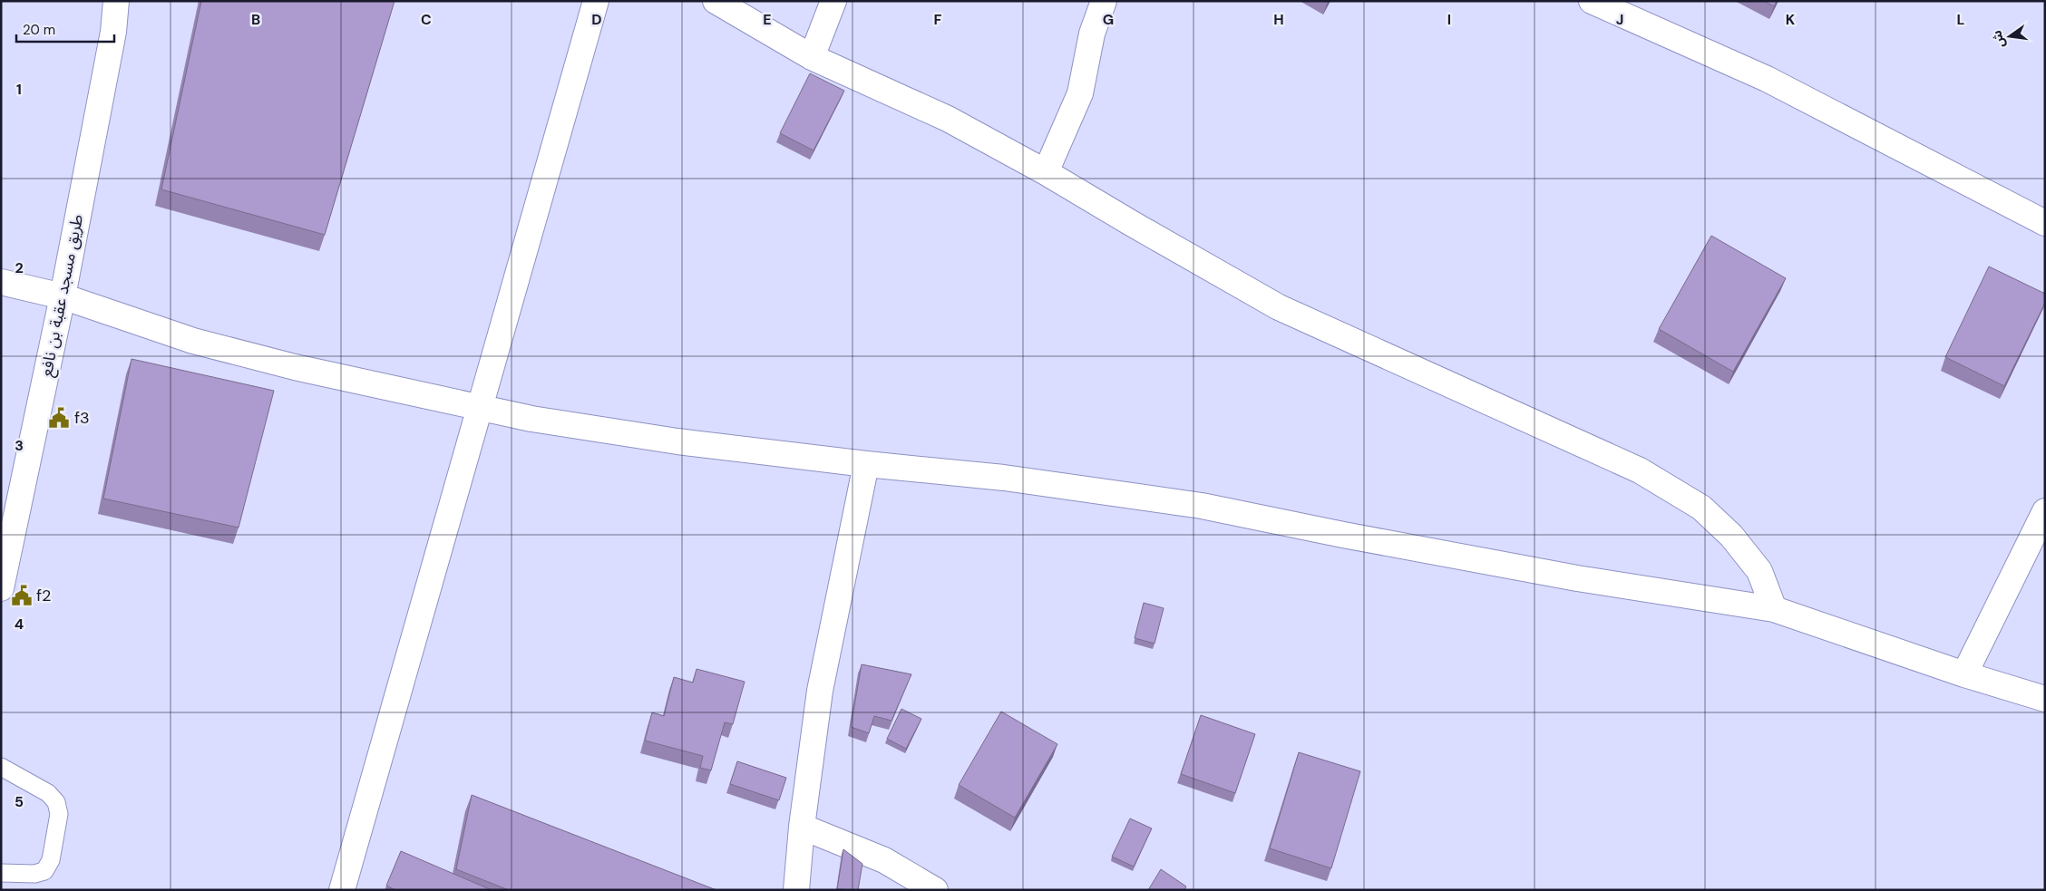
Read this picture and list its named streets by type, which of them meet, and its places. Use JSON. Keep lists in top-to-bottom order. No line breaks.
{"streets":{"street":["طريق مسجد عقبة بن نافع"]},"places":{"public building":["f3","f2"]},"scale_bar":"20 m","north":"left","grid":{"columns":["B","C","D","E","F","G","H","I","J","K","L"],"rows":["1","2","3","4","5"]}}
